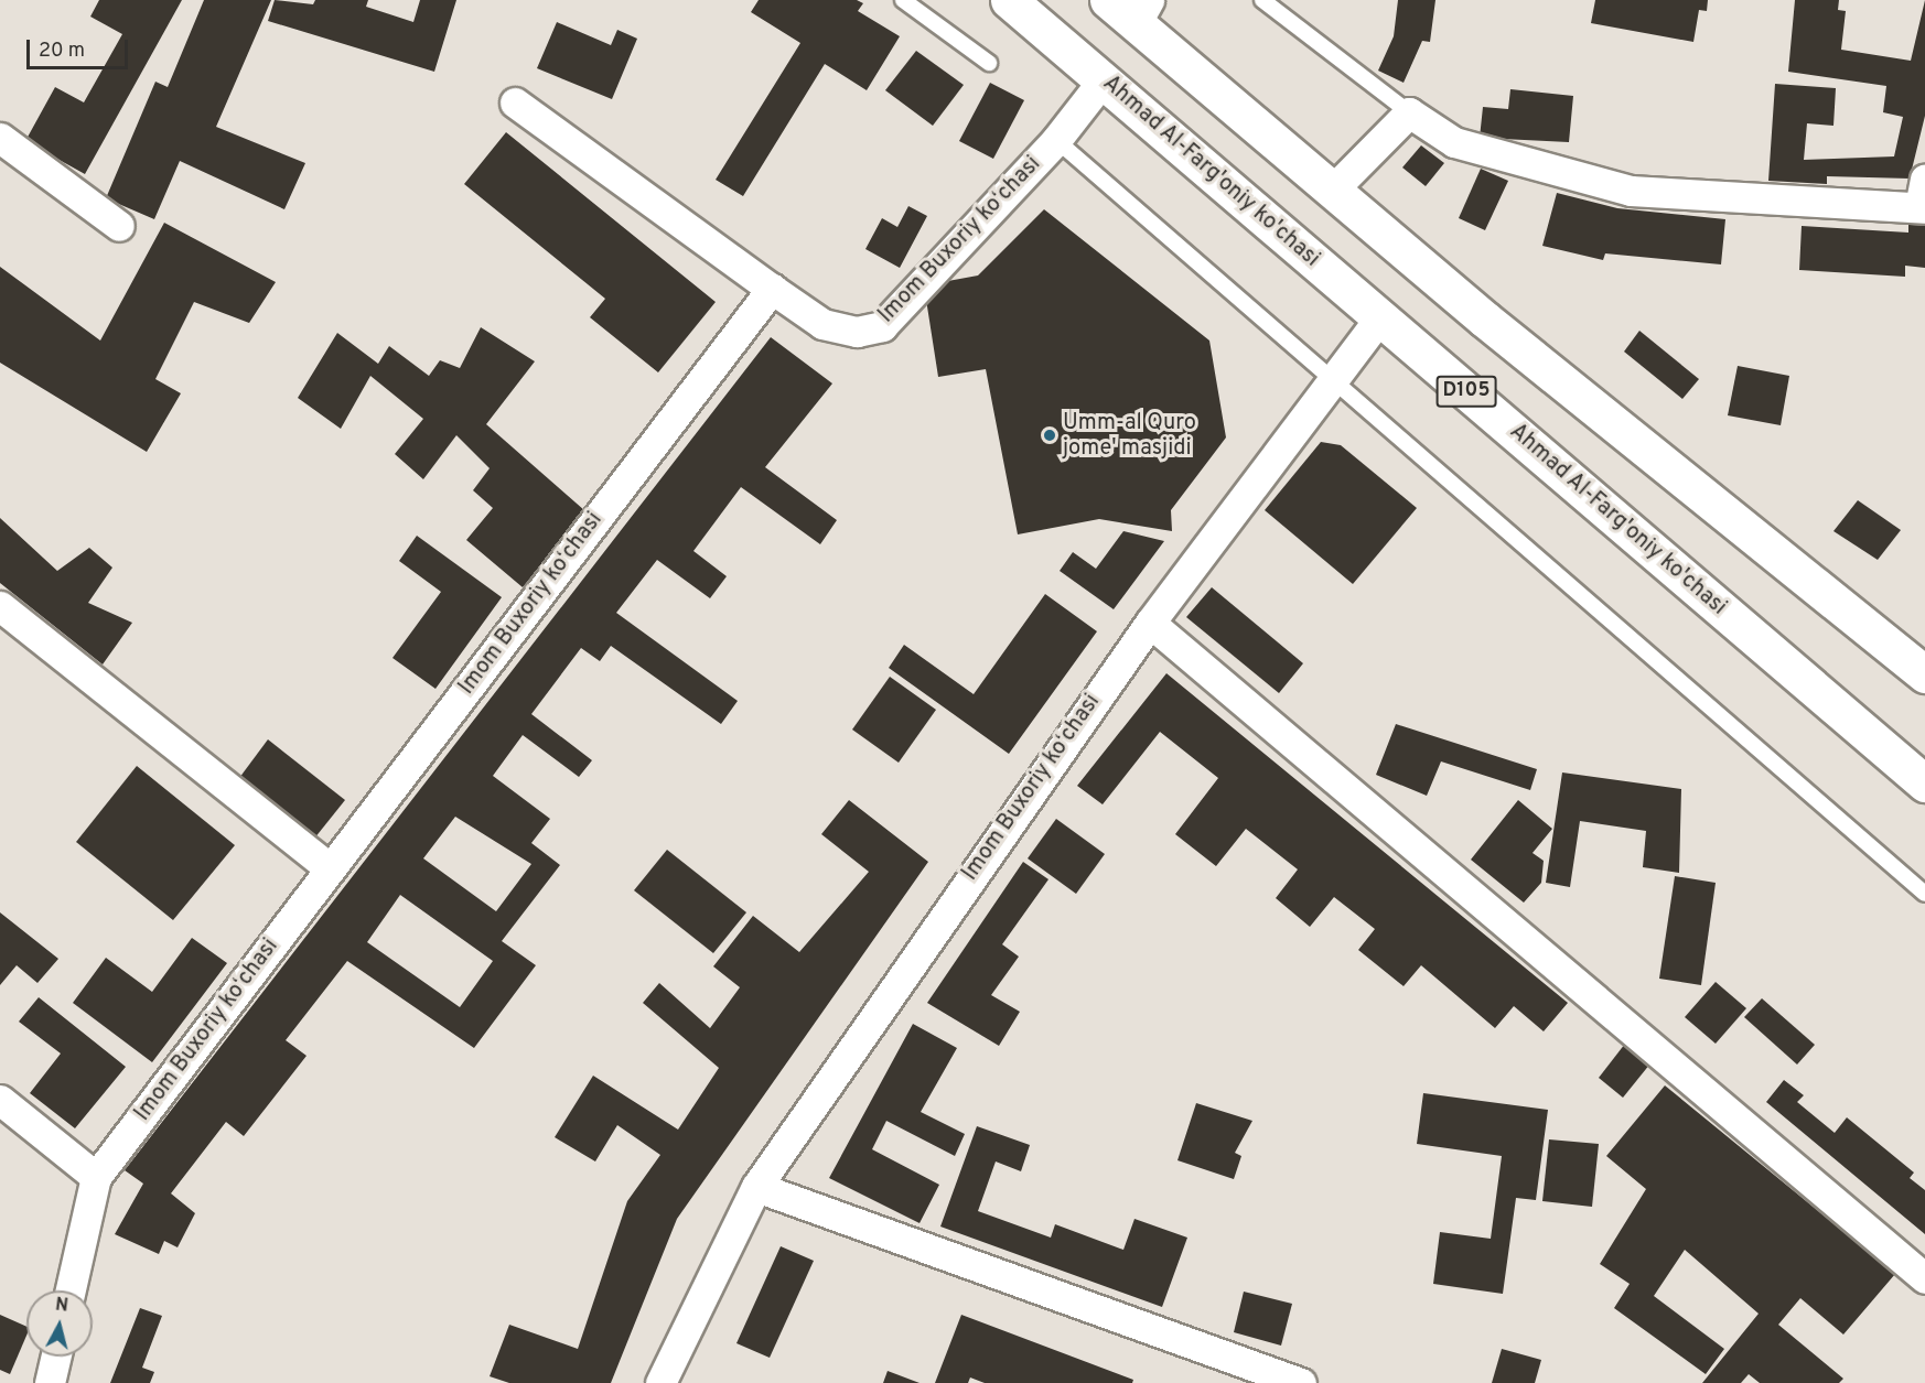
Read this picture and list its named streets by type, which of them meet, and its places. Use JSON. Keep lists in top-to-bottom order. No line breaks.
{"streets":{"highway":["Ahmad Al-Farg'oniy ko'chasi","D105"],"street":["Imom Buxoriy koʻchasi"]},"crossings":[["Ahmad Al-Farg'oniy ko'chasi","Imom Buxoriy koʻchasi"]],"places":["Umm-al Quro jome' masjidi"],"scale_bar":"20 m","north":"top"}
